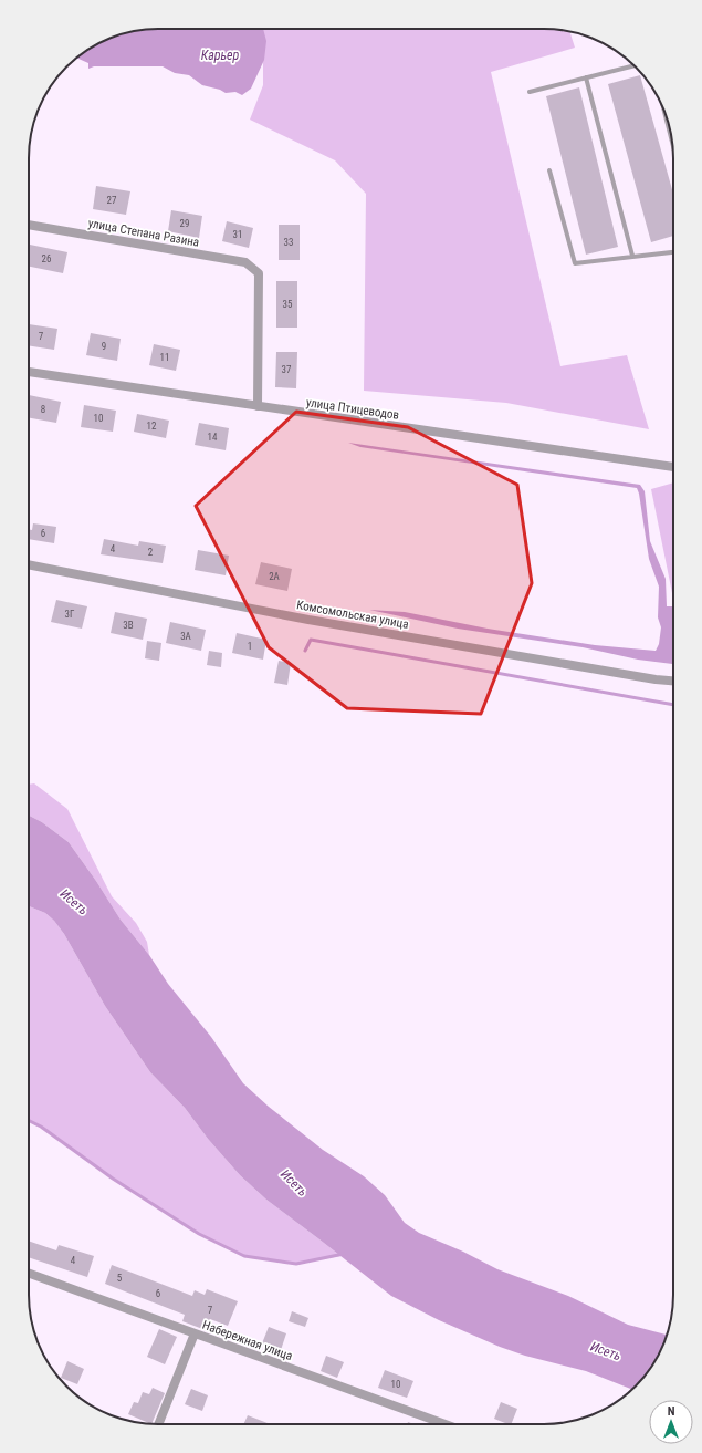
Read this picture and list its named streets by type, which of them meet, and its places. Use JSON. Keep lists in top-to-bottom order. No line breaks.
{"streets":{"street":["улица Степана Разина","улица Птицеводов","Комсомольская улица","Набережная улица"]},"crossings":[["улица Степана Разина","улица Птицеводов"]],"water":["Карьер","Исеть"],"house_numbers":["27","29","31","33","26","35","7","9","11","37","8","10","12","14","6","4","2","2А","3Г","3В","3А","1","4","5","6","7","10"],"north":"top"}
